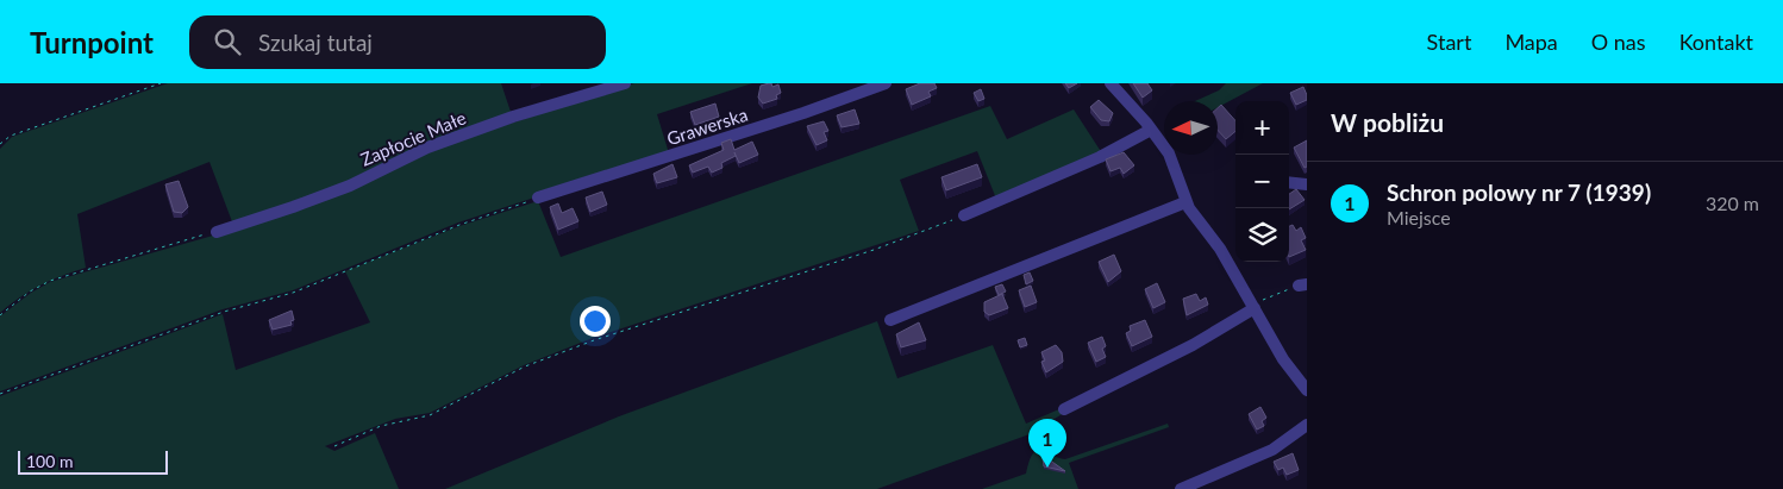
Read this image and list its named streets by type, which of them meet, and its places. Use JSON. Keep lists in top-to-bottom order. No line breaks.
{"streets":{"street":["Grawerska","Zapłocie Małe"]},"scale_bar":"100 m","north":"left","page":{"header":"Turnpoint","search":"Szukaj tutaj","nav":["Start","Mapa","O nas","Kontakt"],"heading":"W pobliżu","map_buttons":["+","−"],"list":[{"mark":"1","name":"Schron polowy nr 7 (1939)","note":"Miejsce","value":"320 m"}],"pins":"1","scale":"100 m"}}
